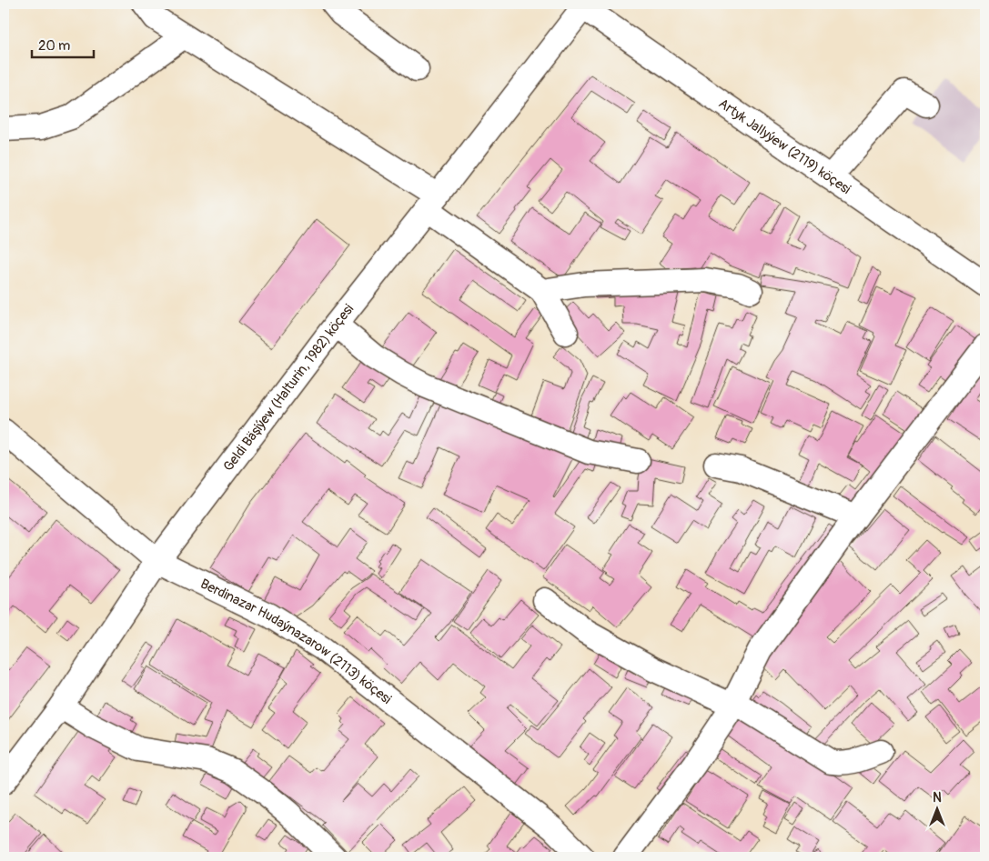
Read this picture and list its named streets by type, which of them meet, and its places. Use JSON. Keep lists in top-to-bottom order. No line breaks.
{"streets":{"street":["Artyk Jallyýew (2119) köçesi","Geldi Bäşiýew (Halturin, 1982) köçesi","Berdinazar Hudaýnazarow (2113) köçesi"]},"crossings":[["Artyk Jallyýew (2119) köçesi","Geldi Bäşiýew (Halturin, 1982) köçesi"],["Geldi Bäşiýew (Halturin, 1982) köçesi","Berdinazar Hudaýnazarow (2113) köçesi"]],"scale_bar":"20 m","north":"top"}
